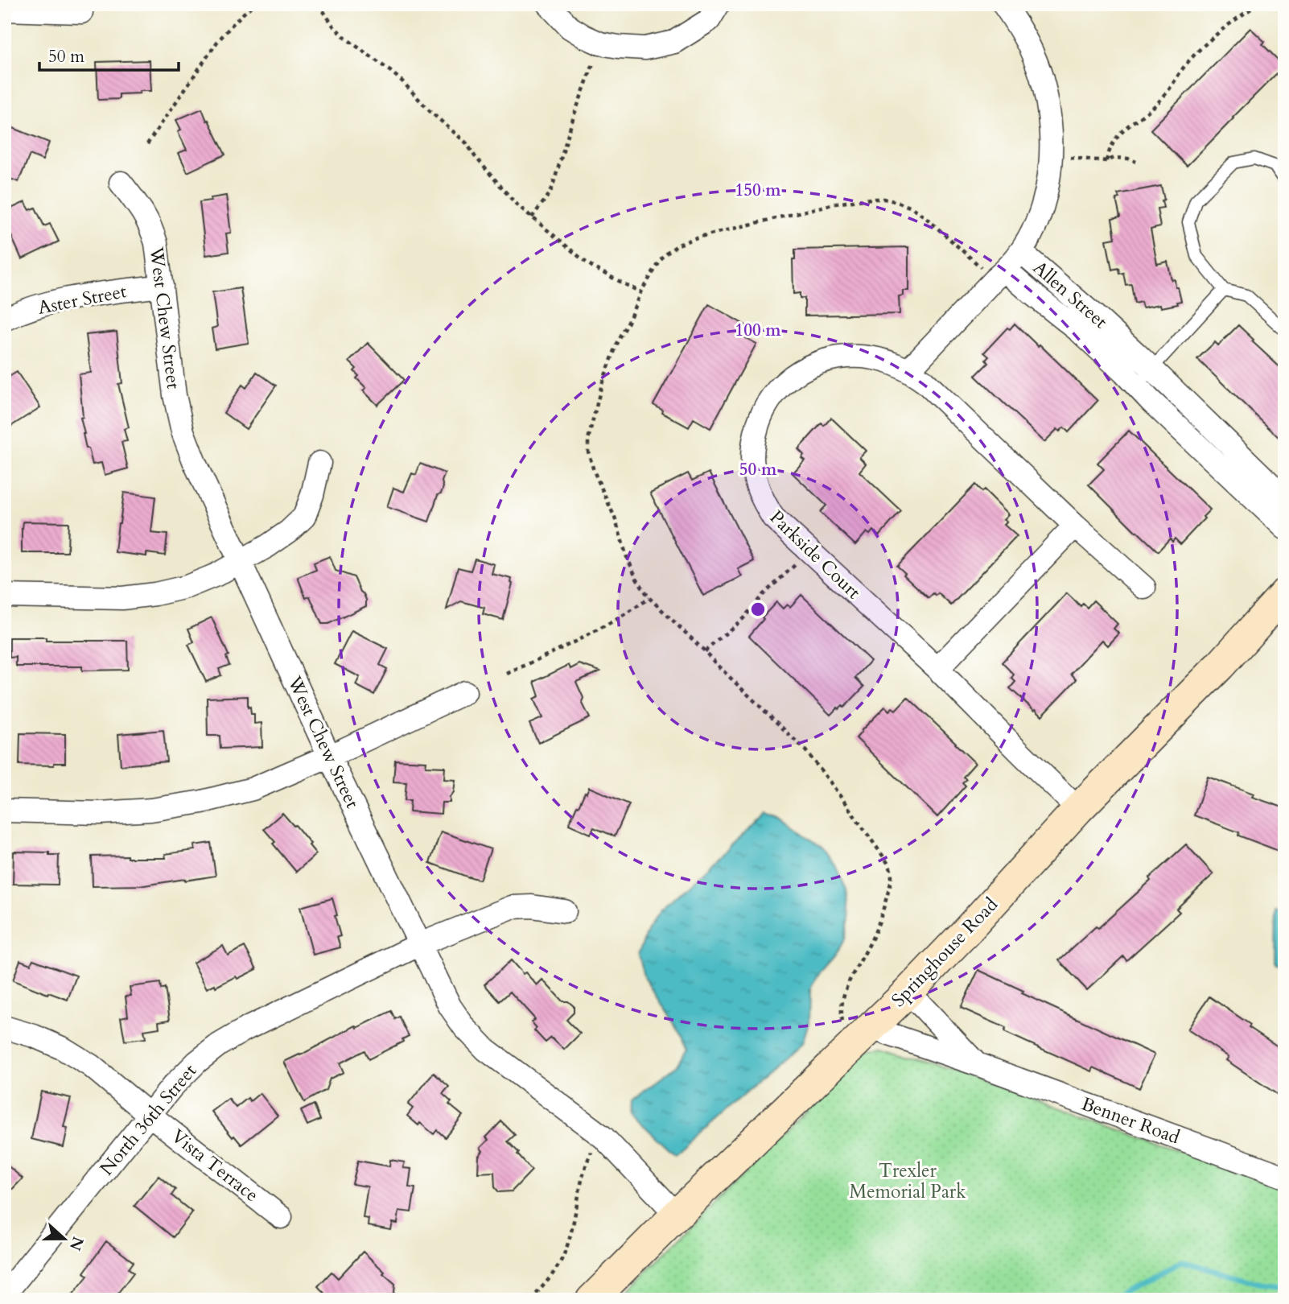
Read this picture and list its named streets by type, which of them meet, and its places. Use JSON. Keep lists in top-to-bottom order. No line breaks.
{"streets":{"street":["Allen Street","Aster Street","West Chew Street","Parkside Court","Springhouse Road","North 36th Street","Benner Road","Vista Terrace"]},"crossings":[["Aster Street","West Chew Street"],["West Chew Street","Springhouse Road"],["West Chew Street","North 36th Street"],["Parkside Court","Springhouse Road"],["Springhouse Road","Benner Road"],["North 36th Street","Vista Terrace"]],"parks":["Trexler Memorial Park"],"scale_bar":"50 m","north":"right","rings":["150 m","100 m","50 m"]}
